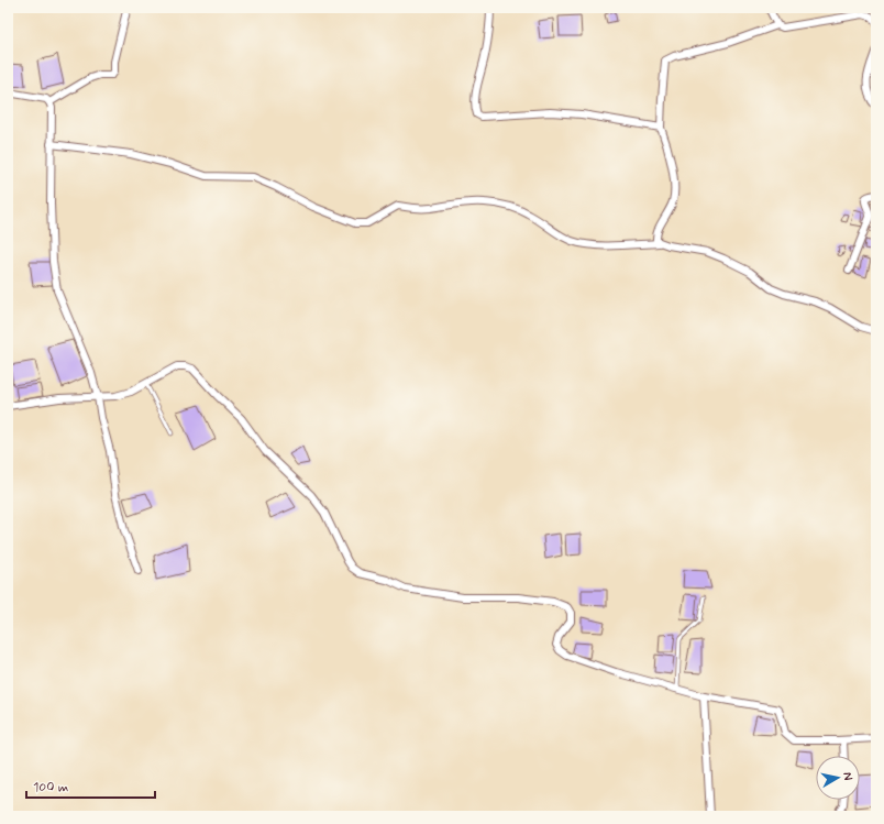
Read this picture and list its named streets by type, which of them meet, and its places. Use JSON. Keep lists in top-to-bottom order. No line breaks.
{"scale_bar":"100 m","north":"right"}
